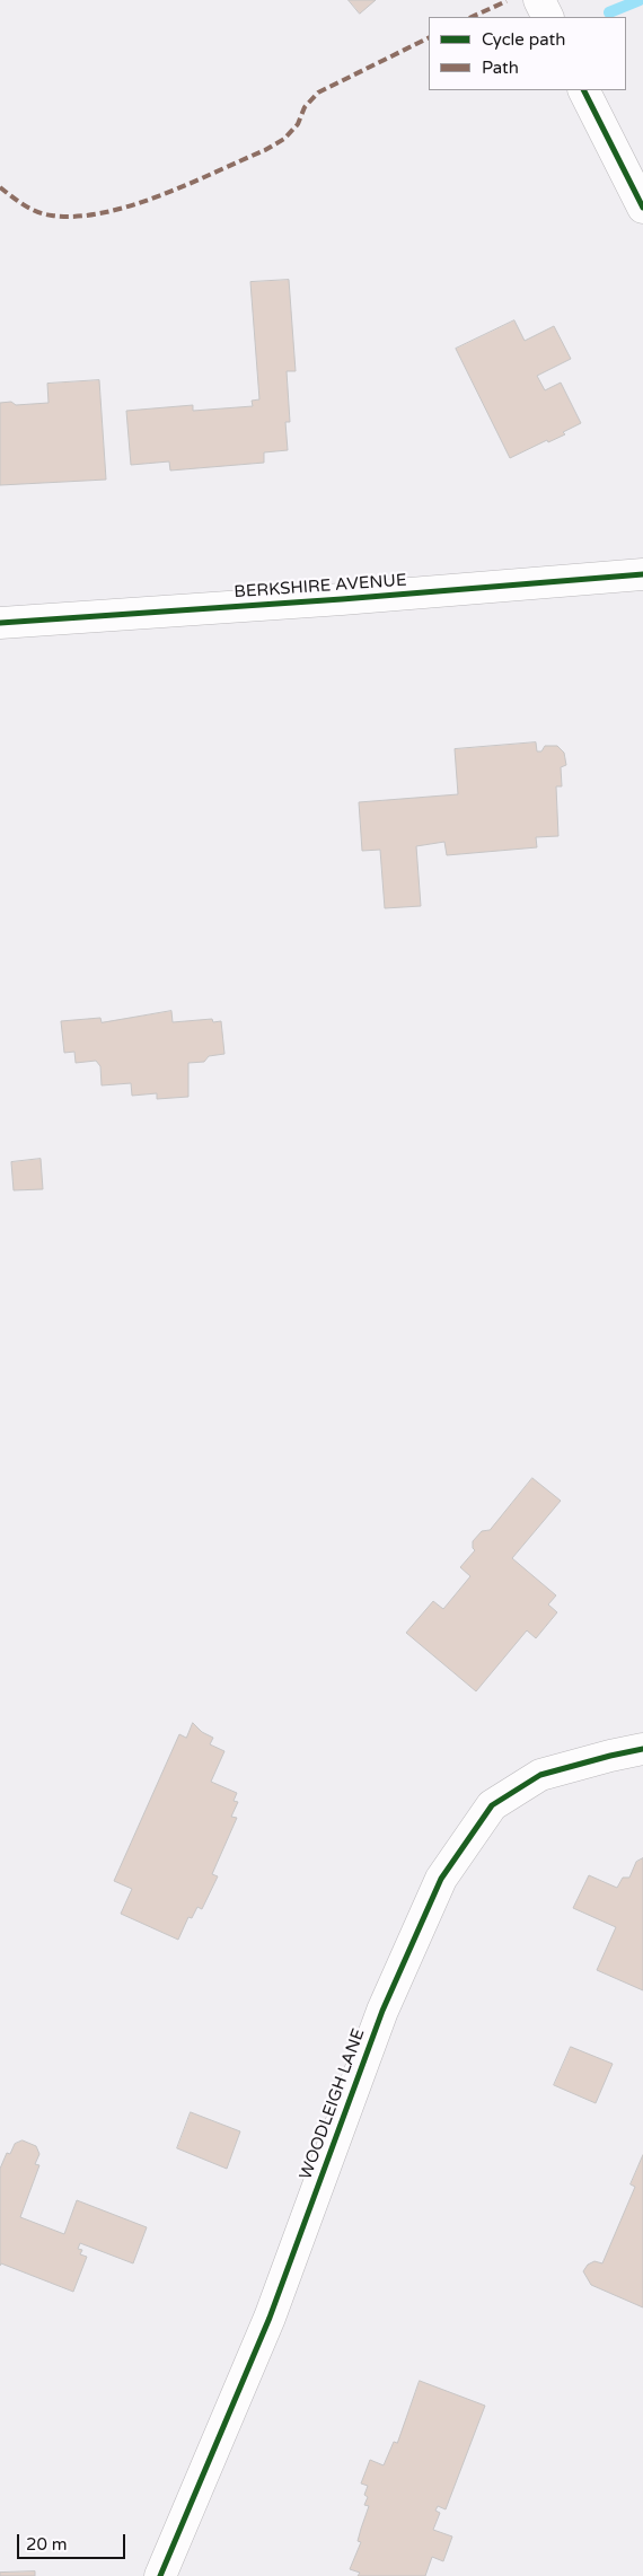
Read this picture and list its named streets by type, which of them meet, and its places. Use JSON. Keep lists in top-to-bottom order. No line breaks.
{"streets":{"street":["BERKSHIRE AVENUE","WOODLEIGH LANE"]},"legend":["Cycle path","Path"],"scale_bar":"20 m"}
